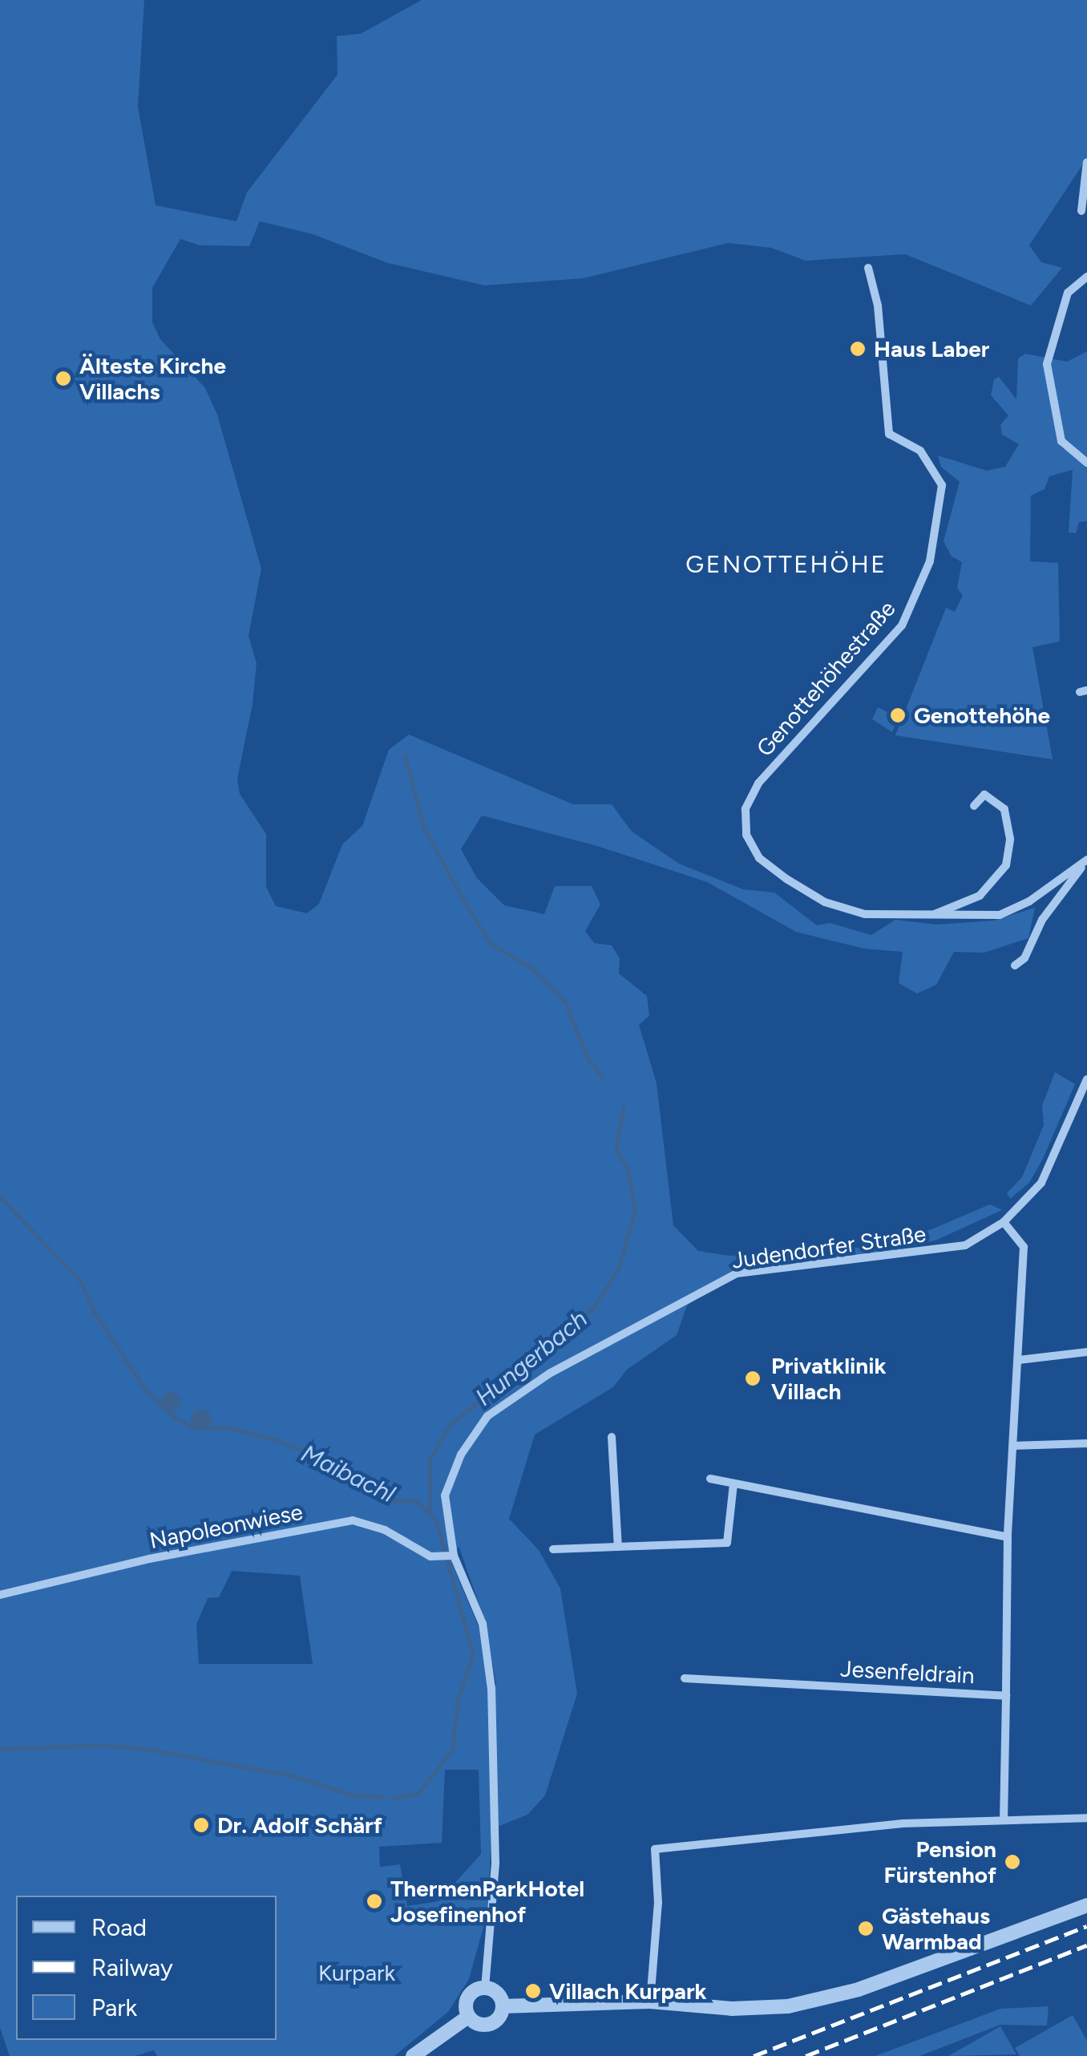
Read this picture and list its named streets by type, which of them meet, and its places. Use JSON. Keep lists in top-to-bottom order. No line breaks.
{"streets":{"street":["Genottehöhestraße","Judendorfer Straße","Napoleonwiese","Jesenfeldrain"]},"crossings":[["Judendorfer Straße","Napoleonwiese"]],"districts":["GENOTTEHÖHE"],"water":["Hungerbach","Maibachl"],"parks":["Kurpark"],"places":["Haus Laber","Älteste Kirche Villachs","Genottehöhe","Privatklinik Villach","Dr. Adolf Schärf","Pension Fürstenhof","ThermenParkHotel Josefinenhof","Gästehaus Warmbad","Villach Kurpark"],"legend":["Road","Railway","Park"]}
